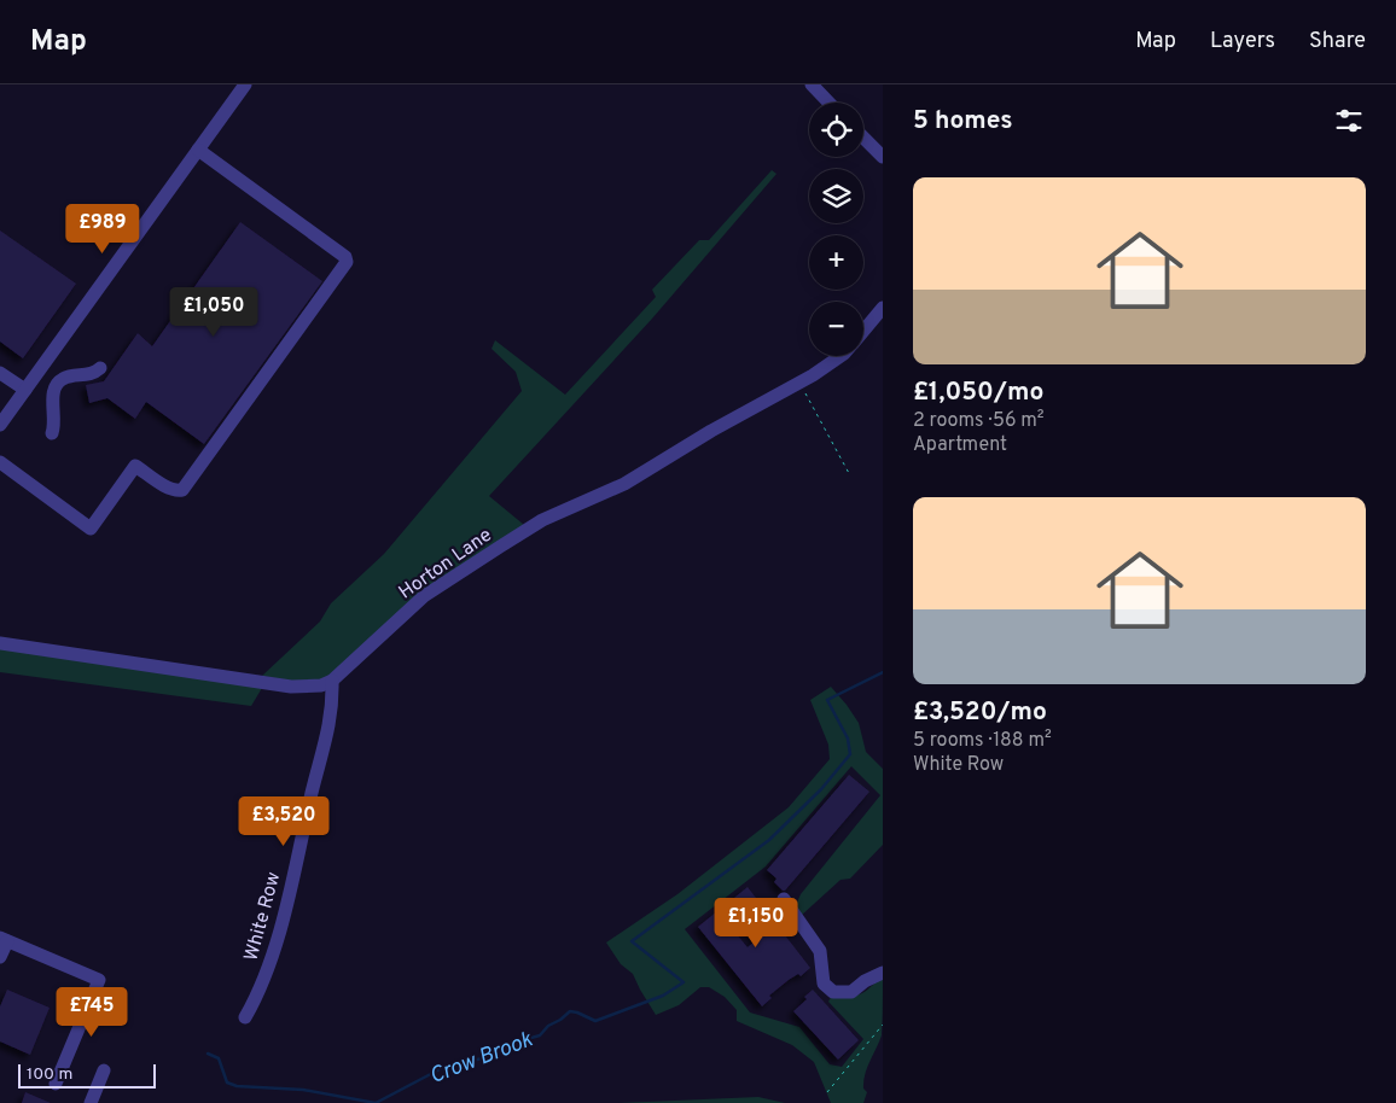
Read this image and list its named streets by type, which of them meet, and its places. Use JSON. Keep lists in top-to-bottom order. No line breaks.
{"streets":{"street":["Horton Lane","White Row"]},"crossings":[["Horton Lane","White Row"]],"water":["Crow Brook"],"scale_bar":"100 m","page":{"header":"Map","nav":["Map","Layers","Share"],"heading":"5 homes","map_buttons":["+","−"],"list":[{"name":"£1,050/mo","note":"2 rooms · 56 m² · Apartment"},{"name":"£3,520/mo","note":"5 rooms · 188 m² · White Row"}],"price":["£989","£1,050","£3,520","£1,150","£745"],"scale":"100 m"}}
